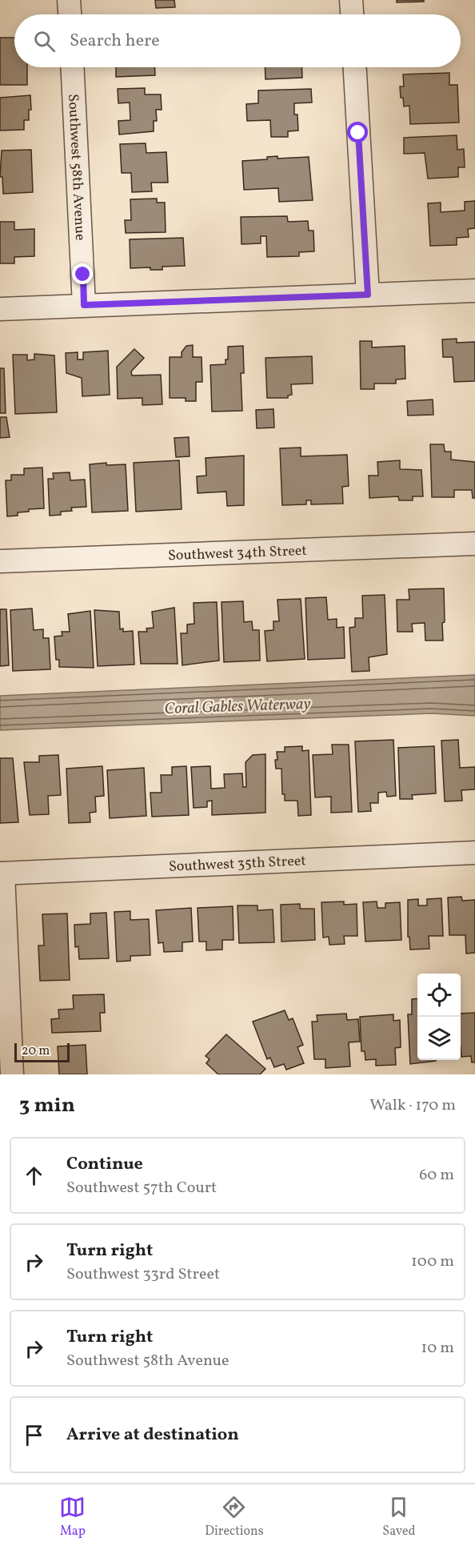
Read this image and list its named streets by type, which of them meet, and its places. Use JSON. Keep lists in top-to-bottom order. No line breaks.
{"streets":{"street":["Southwest 58th Avenue","Southwest 34th Street","Southwest 35th Street"]},"water":["Coral Gables Waterway"],"scale_bar":"20 m","page":{"search":"Search here","scale":"20 m","heading":["3 min","Walk · 170 m"],"list":[["Continue","Southwest 57th Court","60 m"],["Turn right","Southwest 33rd Street","100 m"],["Turn right","Southwest 58th Avenue","10 m"],"Arrive at destination"],"nav":["Map","Directions","Saved"]}}
